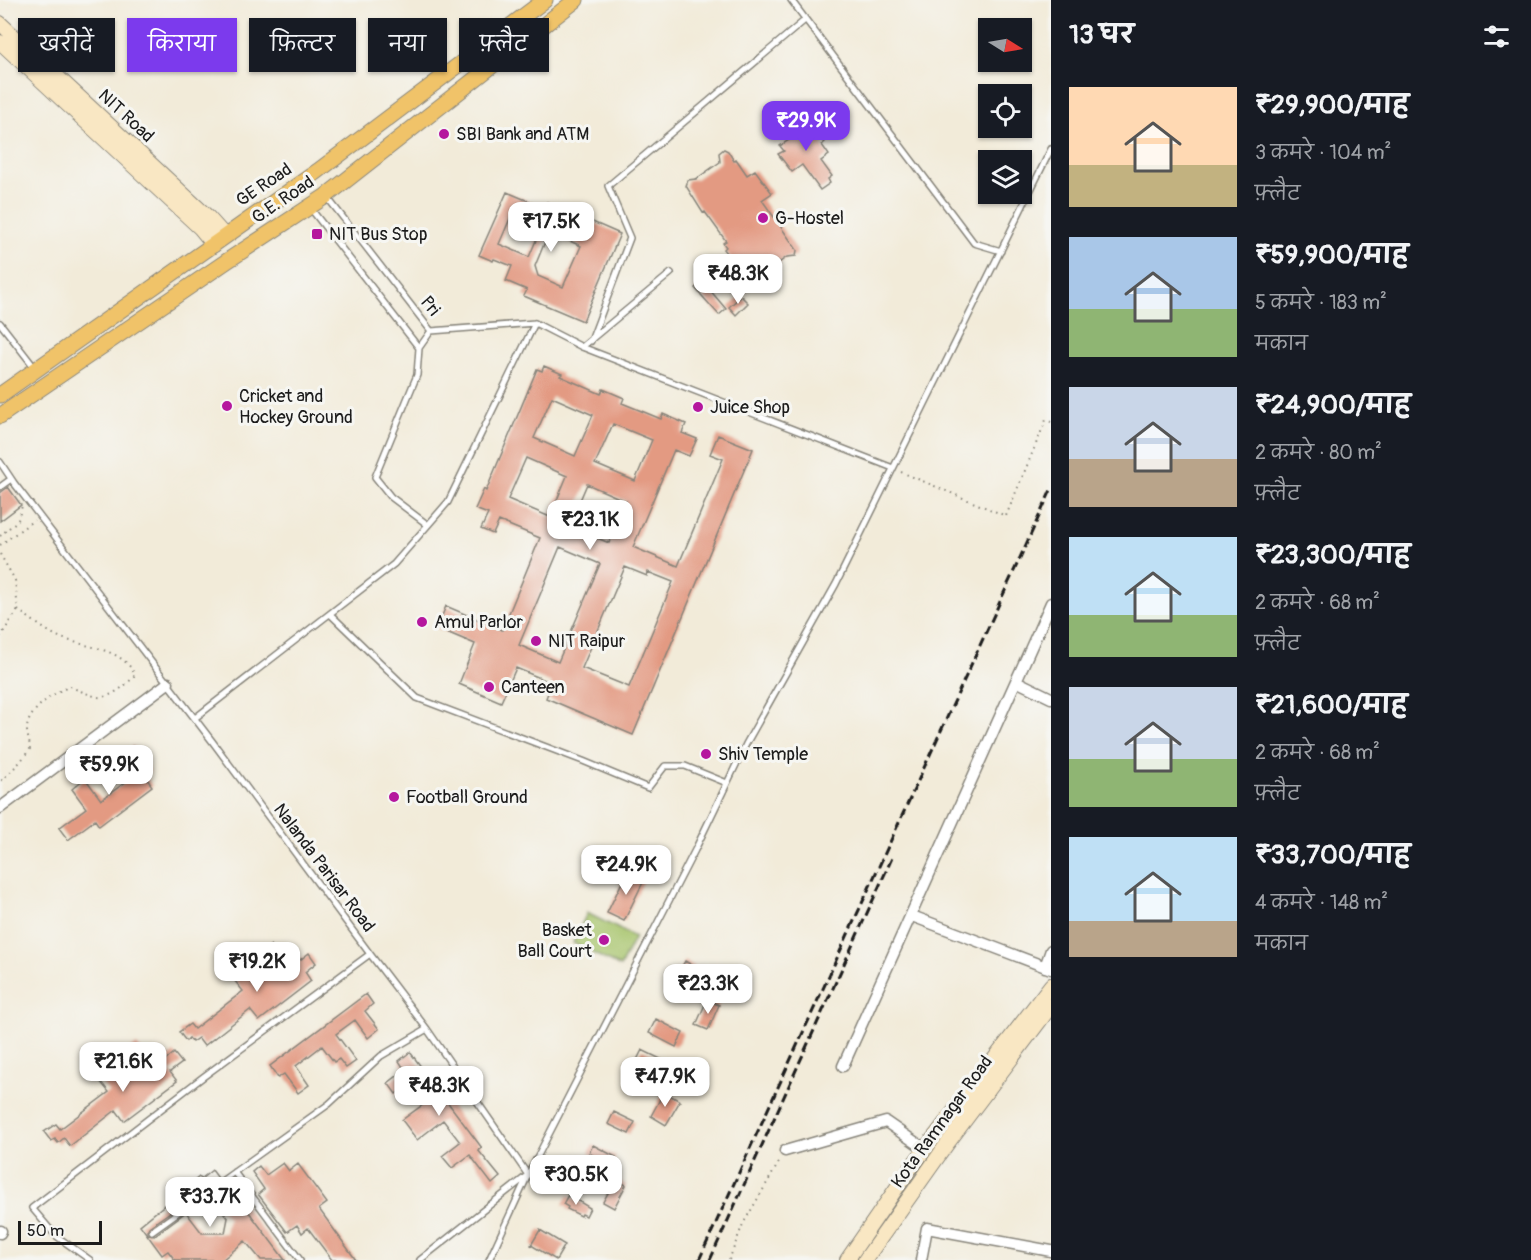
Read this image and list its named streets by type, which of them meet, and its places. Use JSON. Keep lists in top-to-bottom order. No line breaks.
{"streets":{"main road":["GE Road","G.E. Road"],"street":["NIT Road","Kota Ramnagar Road"],"lane":["Pri","Nalanda Parisar Road"]},"crossings":[["NIT Road","GE Road"],["G.E. Road","Pri"]],"places":{"other":["SBI Bank and ATM","G-Hostel","Cricket and Hockey Ground","Juice Shop","Amul Parlor","NIT Raipur","Canteen","Shiv Temple","Football Ground","Basket Ball Court"],"transit":["NIT Bus Stop"]},"scale_bar":"50 m","north":"right","page":{"heading":"13 घर","chip":["खरीदें","किराया","फ़िल्टर","नया","फ़्लैट"],"list":[{"name":"₹29,900/माह","note":"3 कमरे · 104 m² · फ़्लैट"},{"name":"₹59,900/माह","note":"5 कमरे · 183 m² · मकान"},{"name":"₹24,900/माह","note":"2 कमरे · 80 m² · फ़्लैट"},{"name":"₹23,300/माह","note":"2 कमरे · 68 m² · फ़्लैट"},{"name":"₹21,600/माह","note":"2 कमरे · 68 m² · फ़्लैट"},{"name":"₹33,700/माह","note":"4 कमरे · 148 m² · मकान"}],"price":["₹29.9K","₹17.5K","₹48.3K","₹23.1K","₹59.9K","₹24.9K","₹19.2K","₹23.3K","₹21.6K","₹47.9K","₹48.3K","₹30.5K","₹33.7K"],"scale":"50 m"}}
